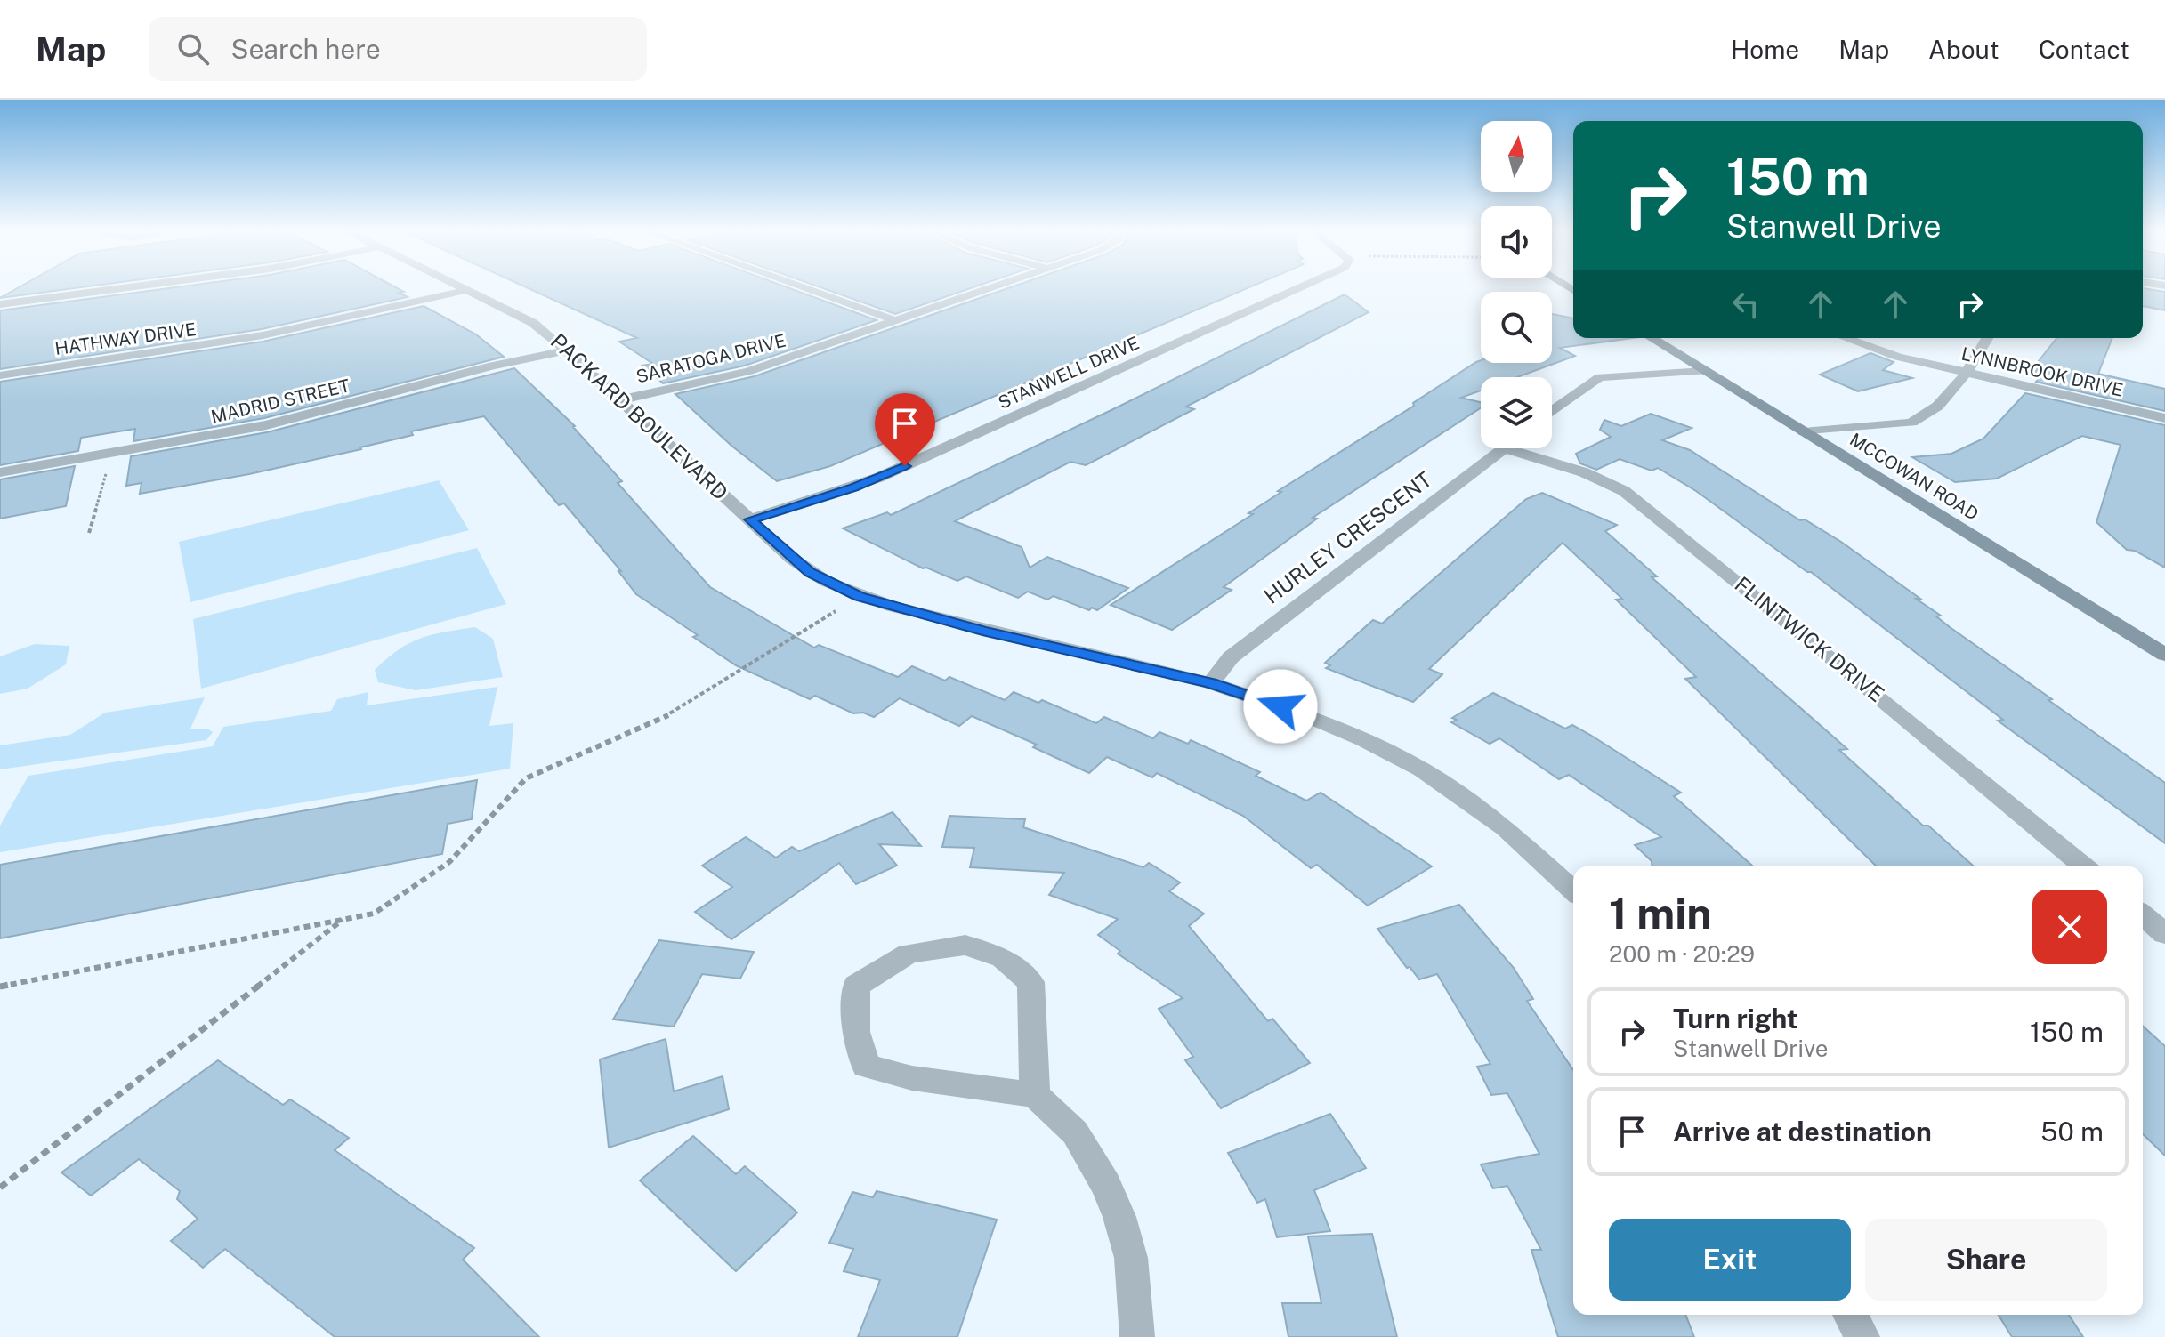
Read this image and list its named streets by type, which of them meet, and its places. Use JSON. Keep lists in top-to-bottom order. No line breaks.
{"streets":{"main road":["MCCOWAN ROAD"],"street":["HATHWAY DRIVE","SARATOGA DRIVE","LYNNBROOK DRIVE","STANWELL DRIVE","MADRID STREET","PACKARD BOULEVARD","HURLEY CRESCENT","FLINTWICK DRIVE"]},"crossings":[["HATHWAY DRIVE","PACKARD BOULEVARD"],["SARATOGA DRIVE","PACKARD BOULEVARD"],["STANWELL DRIVE","PACKARD BOULEVARD"],["MADRID STREET","PACKARD BOULEVARD"],["PACKARD BOULEVARD","HURLEY CRESCENT"]],"north":"top","page":{"header":"Map","search":"Search here","nav":["Home","Map","About","Contact"],"turn":["150 m","Stanwell Drive"],"heading":["1 min","200 m · 20:29"],"list":[{"name":"Turn right","note":"Stanwell Drive","value":"150 m"},{"name":"Arrive at destination","value":"50 m"}],"buttons":["Exit","Share"]}}
